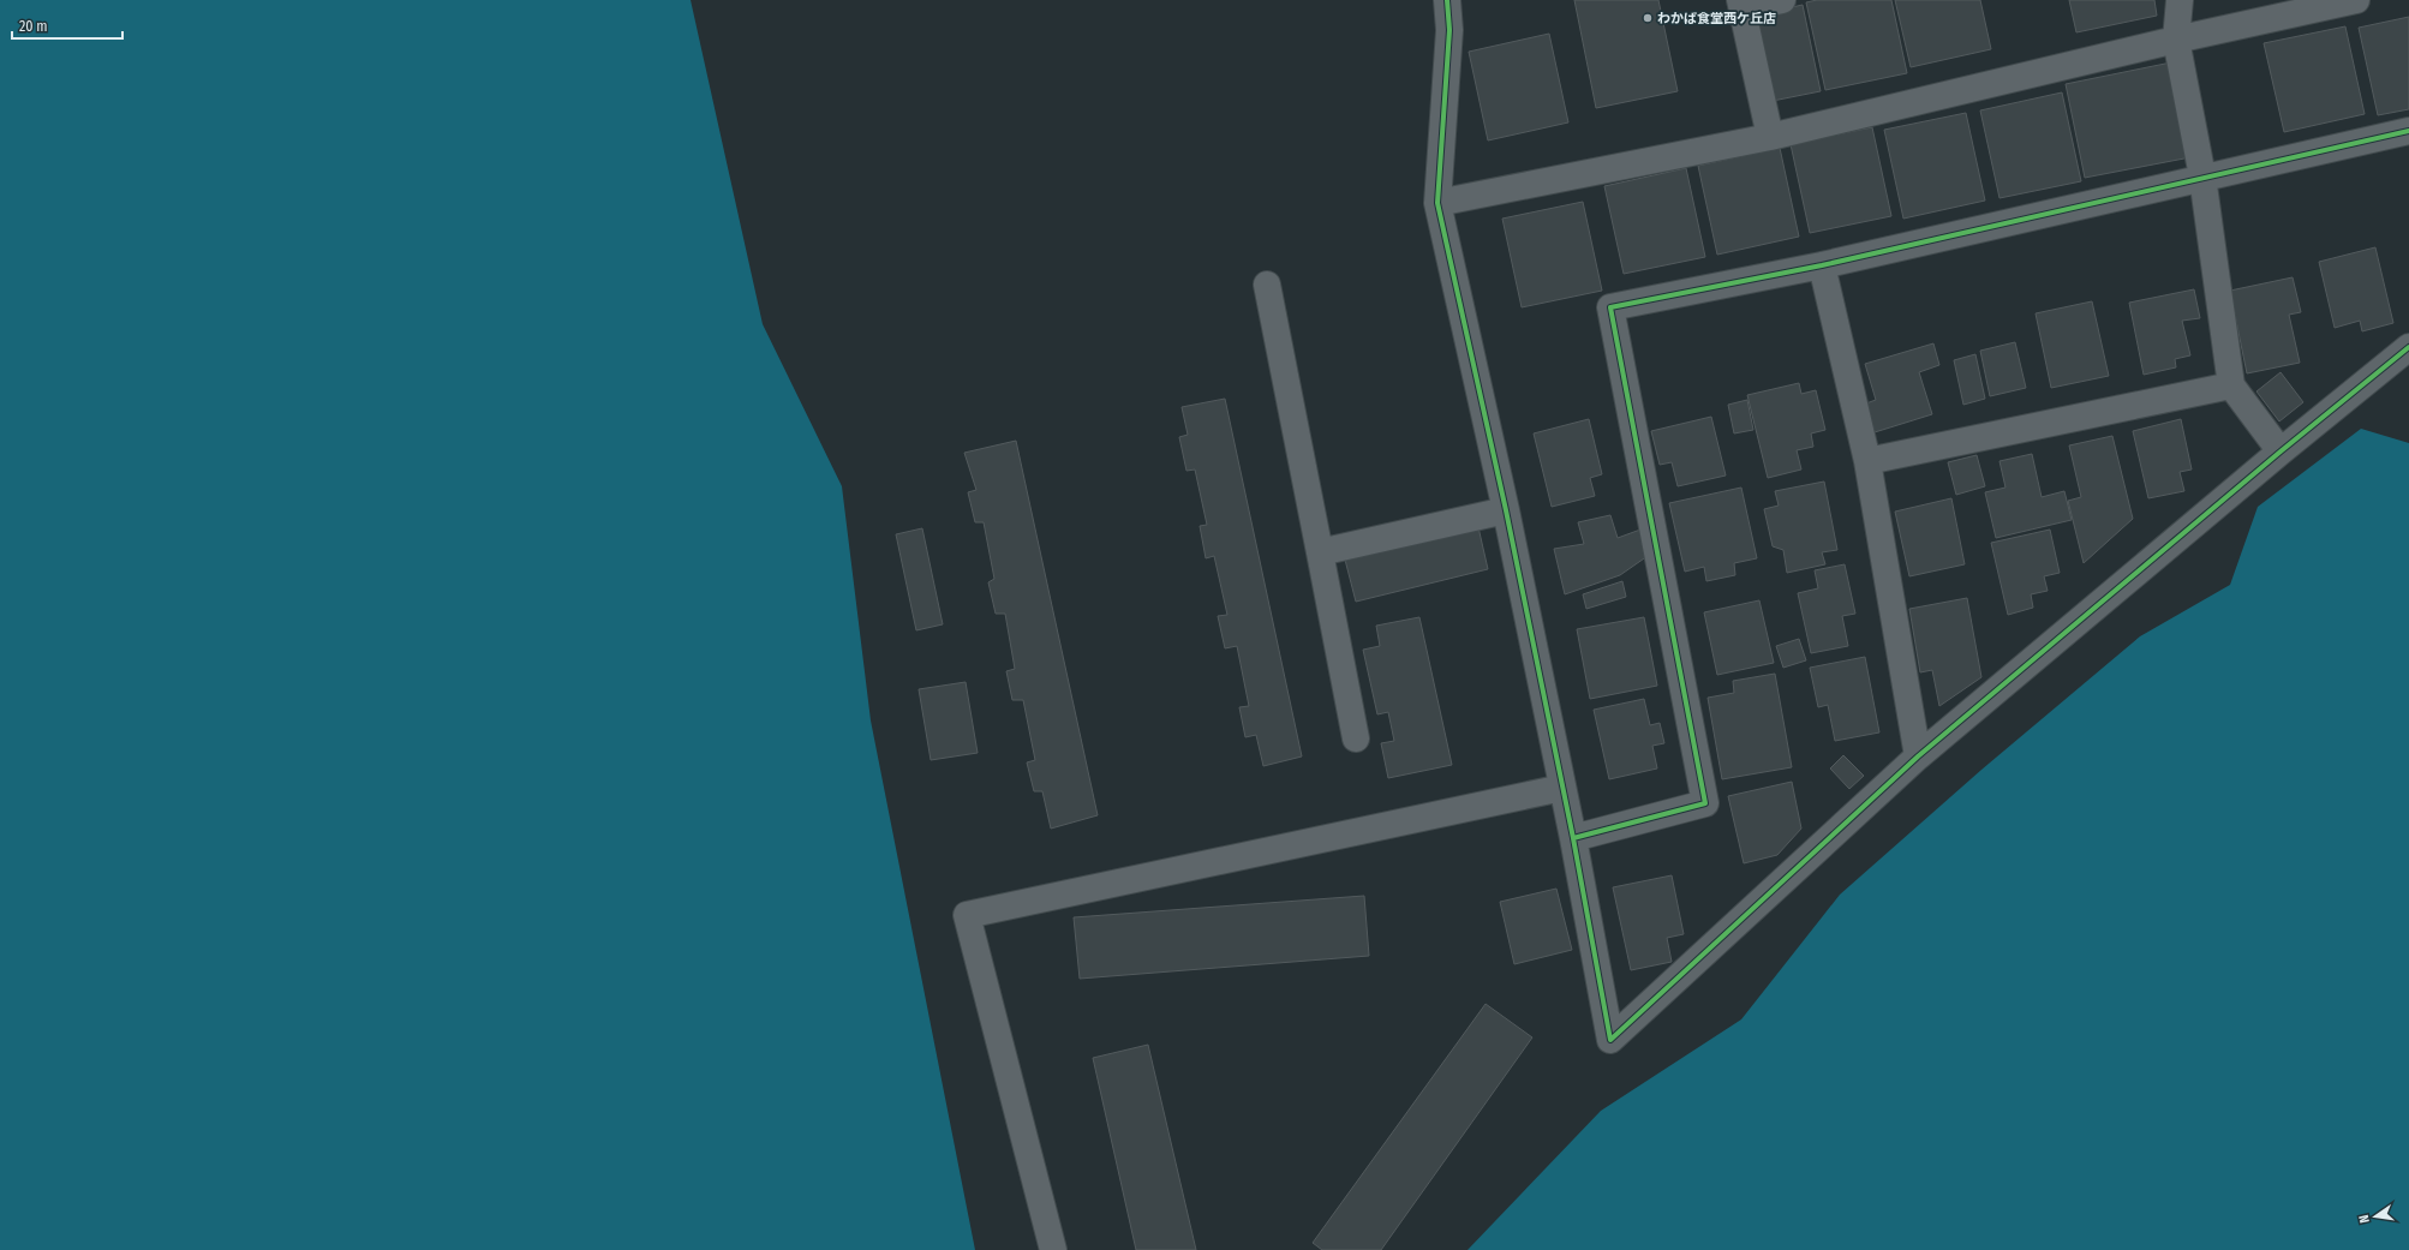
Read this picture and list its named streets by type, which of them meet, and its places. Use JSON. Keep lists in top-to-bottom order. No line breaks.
{"places":["わかば食堂西ケ丘店"],"scale_bar":"20 m","north":"left"}
